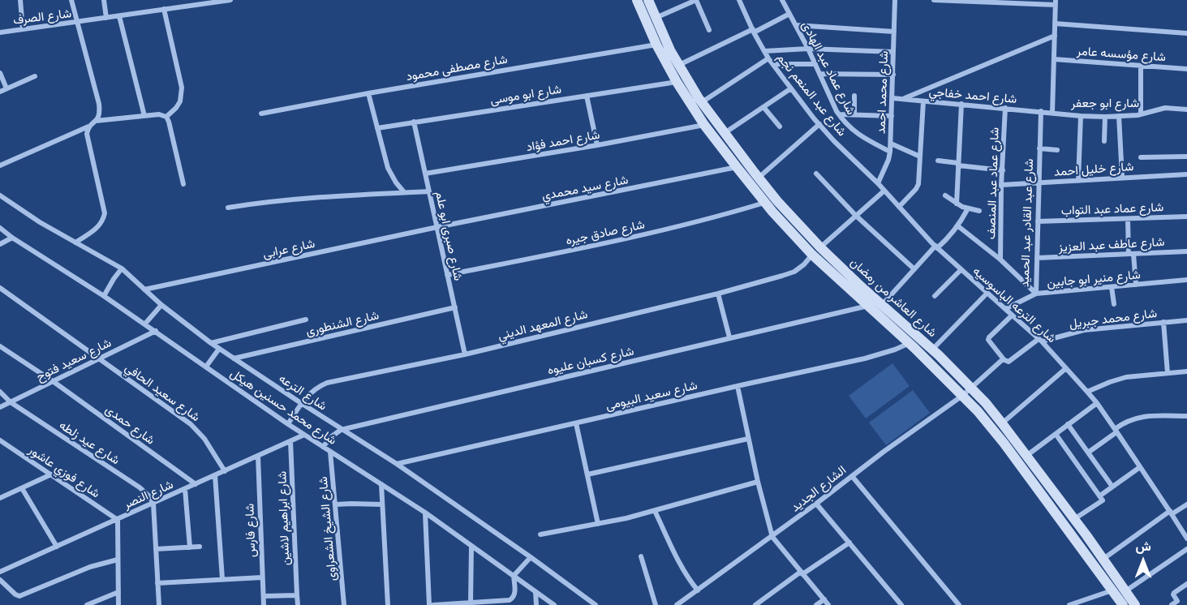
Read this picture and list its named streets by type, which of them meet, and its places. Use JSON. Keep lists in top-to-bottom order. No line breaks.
{"streets":{"main road":["شارع العاشر من رمضان"],"street":["شارع الصرف","شارع مؤسسه عامر","شارع مصطفى محمود","شارع عماد عبد الهادى","شارع محمد احمد","شارع ابو موسى","شارع عبد المنعم نجم","شارع احمد خفاجي","شارع ابو جعفر","شارع احمد فؤاد","شارع خليل احمد","شارع عماد عبد المنصف","شارع سيد محمدي","شارع عماد عبد التواب","شارع عبد القادر عبد الحميد","شارع صادق جيره","شارع صبرى ابو علم","شارع عاطف عبد العزيز","شارع عرابى","شارع منير ابو جابين","شارع الترعه الباسوسيه","شارع محمد جبريل","شارع الشنطورى","شارع المعهد الديني","شارع سعيد فتوح","شارع كسبان عليوه","شارع سعيد الحافي","شارع الترعه","شارع سعيد البيومى","شارع محمد حسنين هيكل","شارع حمدى","شارع عيد زلطه","شارع فوزي عاشور","الشارع الجديد","شارع النصر","شارع ابراهيم لاشين","شارع الشيخ الشعراوى","شارع فارس"]},"crossings":[["شارع مصطفى محمود","شارع العاشر من رمضان"],["شارع عماد عبد الهادى","شارع محمد احمد"],["شارع محمد احمد","شارع عبد المنعم نجم"],["شارع محمد احمد","شارع احمد خفاجي"],["شارع ابو موسى","شارع صبرى ابو علم"],["شارع ابو موسى","شارع العاشر من رمضان"],["شارع عبد المنعم نجم","شارع الترعه الباسوسيه"],["شارع احمد خفاجي","شارع ابو جعفر"],["شارع احمد خفاجي","شارع عماد عبد المنصف"],["شارع احمد خفاجي","شارع عبد القادر عبد الحميد"],["شارع احمد فؤاد","شارع صبرى ابو علم"],["شارع احمد فؤاد","شارع العاشر من رمضان"],["شارع خليل احمد","شارع عماد عبد المنصف"],["شارع خليل احمد","شارع عبد القادر عبد الحميد"],["شارع عماد عبد المنصف","شارع عبد القادر عبد الحميد"],["شارع سيد محمدي","شارع صبرى ابو علم"],["شارع سيد محمدي","شارع عرابى"],["شارع سيد محمدي","شارع العاشر من رمضان"],["شارع عماد عبد التواب","شارع عبد القادر عبد الحميد"],["شارع عبد القادر عبد الحميد","شارع عاطف عبد العزيز"],["شارع عبد القادر عبد الحميد","شارع منير ابو جابين"],["شارع صادق جيره","شارع صبرى ابو علم"],["شارع صادق جيره","شارع العاشر من رمضان"],["شارع صبرى ابو علم","شارع عرابى"],["شارع صبرى ابو علم","شارع الشنطورى"],["شارع صبرى ابو علم","شارع المعهد الديني"],["شارع عرابى","شارع الترعه"],["شارع منير ابو جابين","شارع الترعه الباسوسيه"],["شارع العاشر من رمضان","شارع المعهد الديني"],["شارع العاشر من رمضان","شارع كسبان عليوه"],["شارع العاشر من رمضان","شارع سعيد البيومى"],["شارع العاشر من رمضان","الشارع الجديد"],["شارع الترعه الباسوسيه","شارع محمد جبريل"],["شارع الترعه الباسوسيه","الشارع الجديد"],["شارع محمد جبريل","الشارع الجديد"],["شارع الشنطورى","شارع الترعه"],["شارع المعهد الديني","شارع الترعه"],["شارع المعهد الديني","شارع محمد حسنين هيكل"],["شارع سعيد فتوح","شارع سعيد الحافي"],["شارع سعيد فتوح","شارع محمد حسنين هيكل"],["شارع سعيد فتوح","شارع حمدى"],["شارع سعيد فتوح","شارع عيد زلطه"],["شارع كسبان عليوه","شارع الترعه"],["شارع سعيد الحافي","شارع النصر"],["شارع الترعه","شارع سعيد البيومى"],["شارع محمد حسنين هيكل","شارع النصر"],["شارع محمد حسنين هيكل","شارع الشيخ الشعراوى"],["شارع حمدى","شارع النصر"],["شارع عيد زلطه","شارع النصر"],["شارع فوزي عاشور","شارع النصر"],["شارع النصر","شارع ابراهيم لاشين"],["شارع النصر","شارع فارس"]],"north":"top"}
